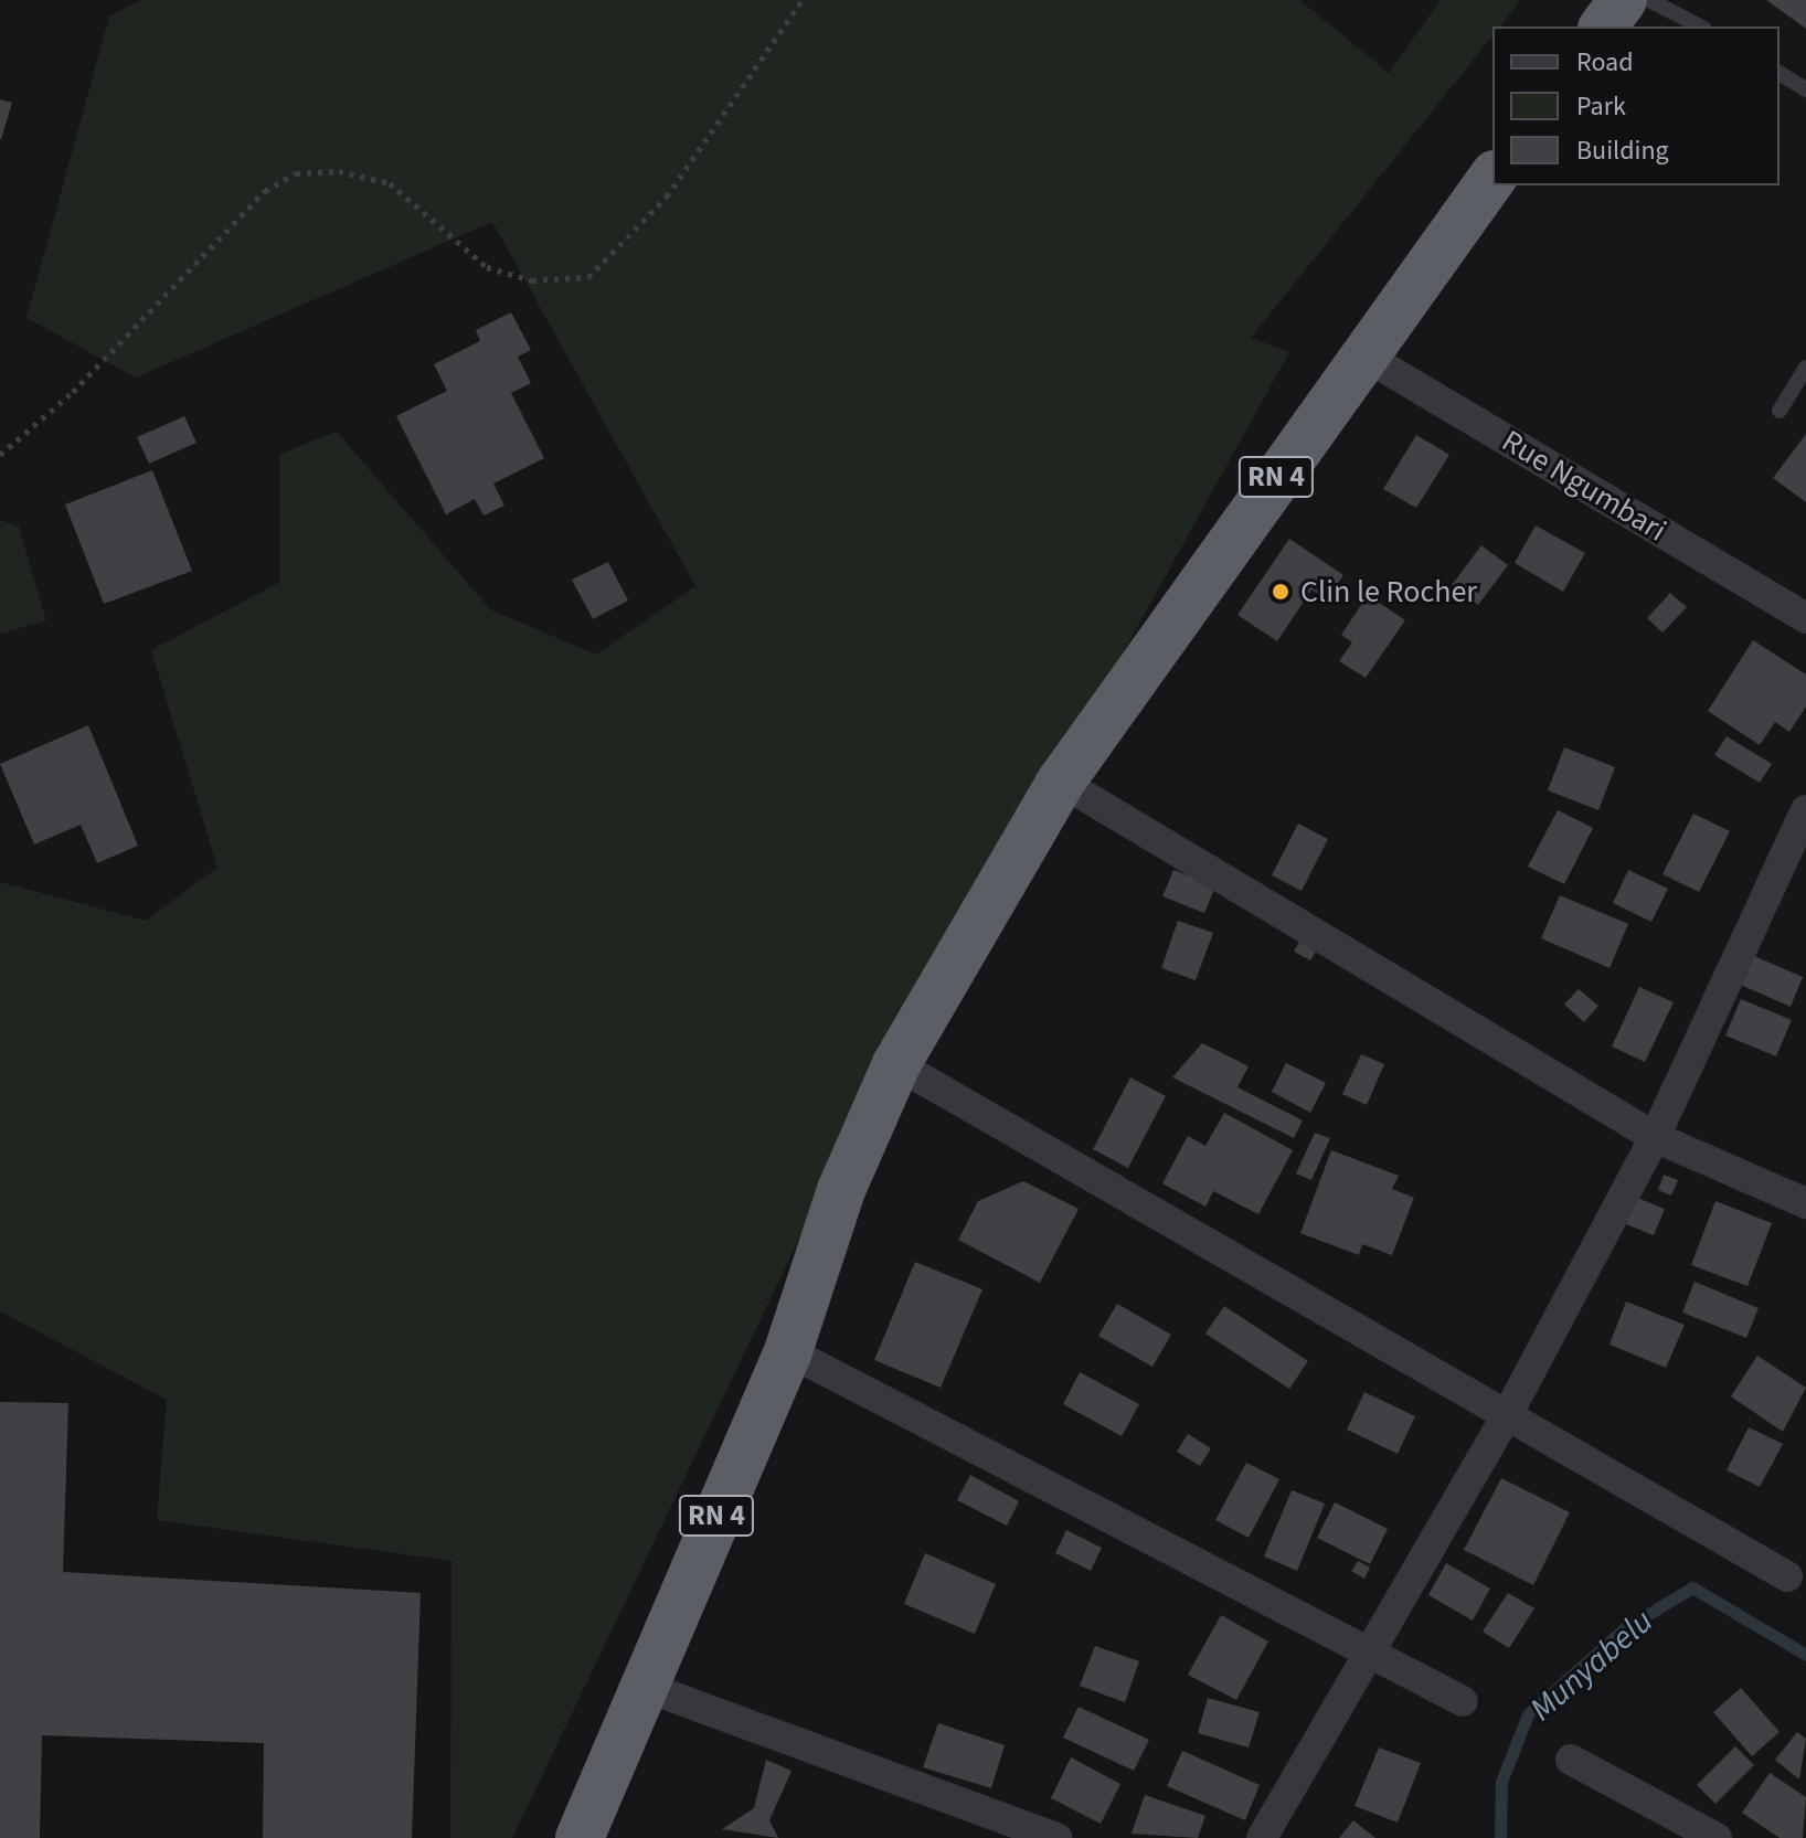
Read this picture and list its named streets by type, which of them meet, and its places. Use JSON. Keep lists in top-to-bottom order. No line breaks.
{"streets":{"highway":["RN 4"],"street":["Rue Ngumbari"]},"crossings":[["RN 4","Rue Ngumbari"]],"water":["Munyabelu"],"places":["Clin le Rocher"],"legend":["Road","Park","Building"]}
